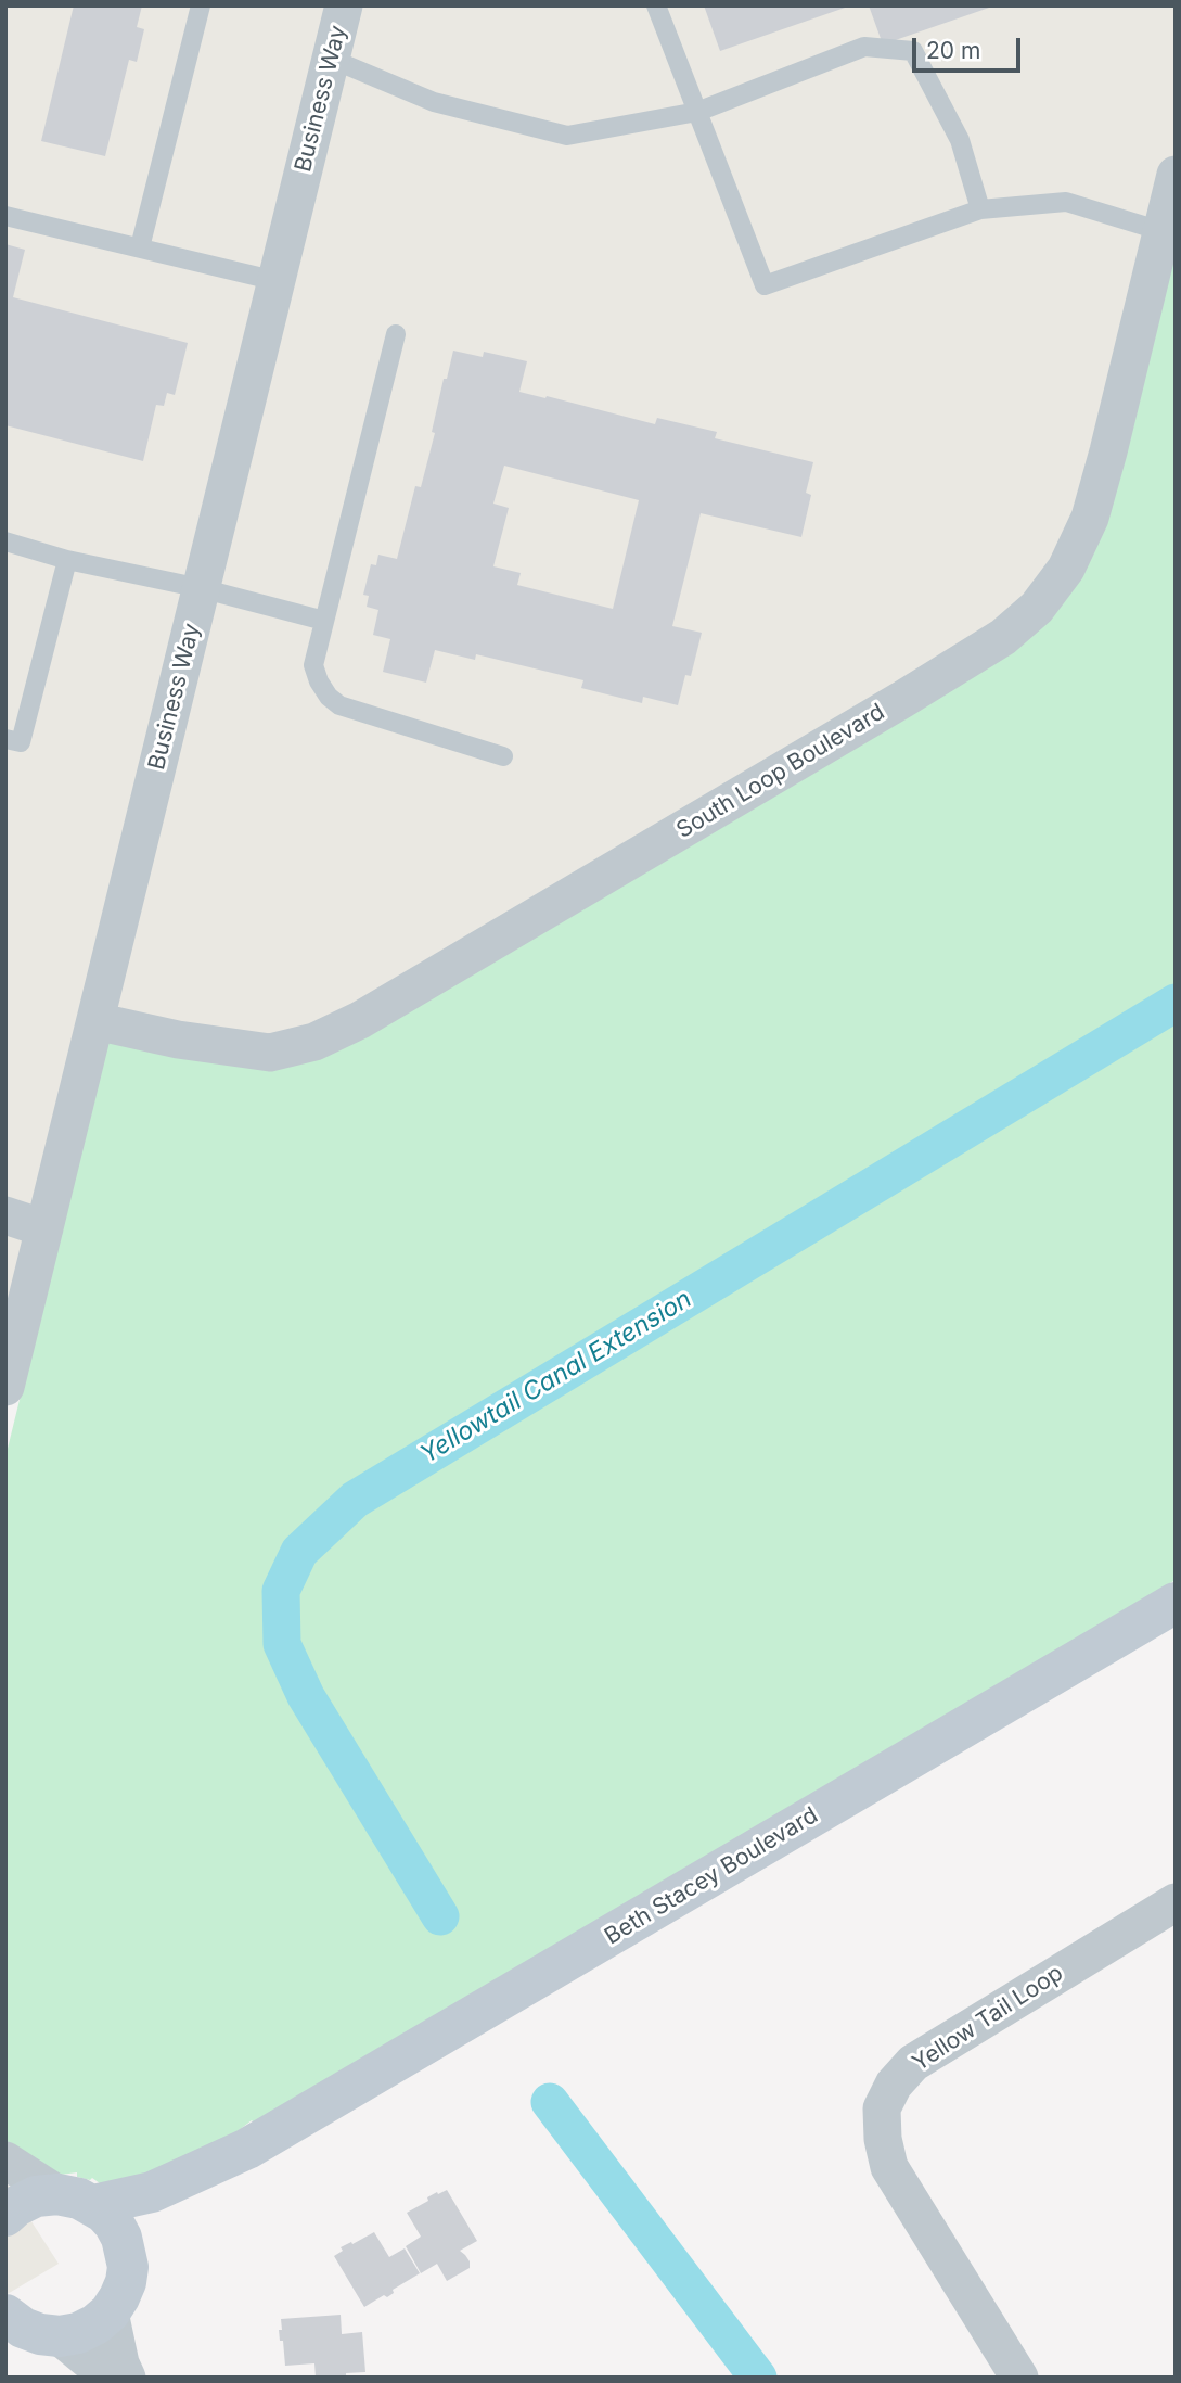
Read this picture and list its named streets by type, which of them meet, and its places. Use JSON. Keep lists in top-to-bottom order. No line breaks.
{"streets":{"street":["Business Way","South Loop Boulevard","Beth Stacey Boulevard","Yellow Tail Loop"]},"crossings":[["Business Way","South Loop Boulevard"]],"water":["Yellowtail Canal Extension"],"scale_bar":"20 m"}
